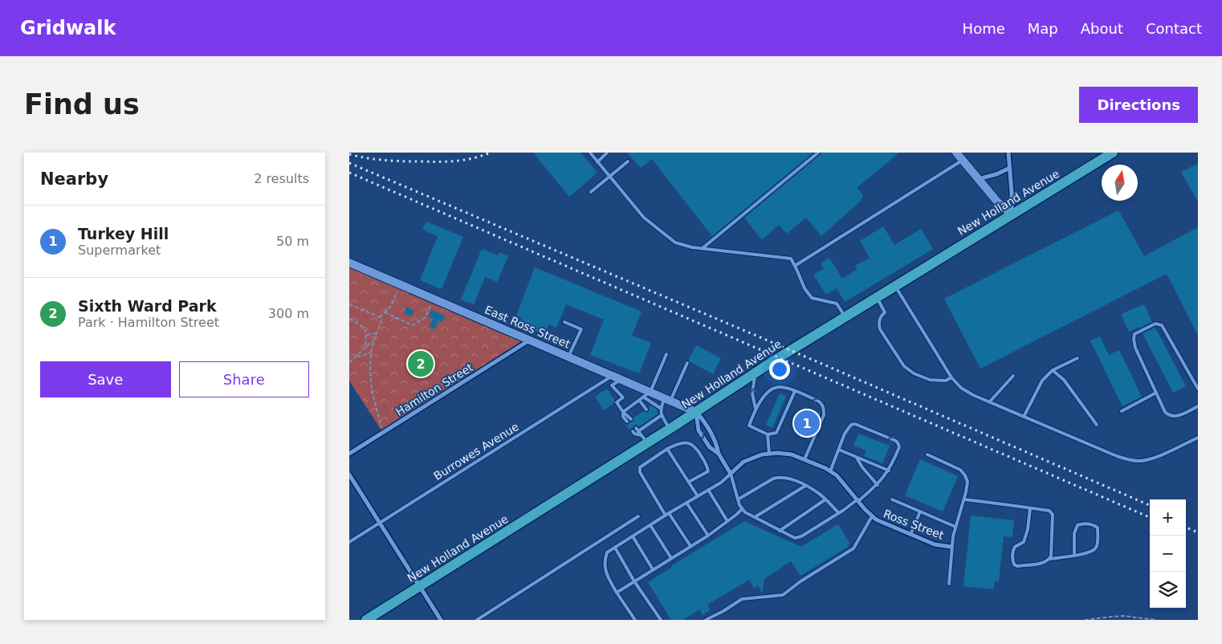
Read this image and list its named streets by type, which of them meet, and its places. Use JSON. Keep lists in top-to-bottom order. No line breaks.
{"streets":{"main road":["New Holland Avenue"],"street":["East Ross Street","Hamilton Street","Ross Street"],"lane":["Burrowes Avenue"]},"crossings":[["New Holland Avenue","East Ross Street"],["East Ross Street","Hamilton Street"],["East Ross Street","Burrowes Avenue"]],"north":"top","page":{"header":"Gridwalk","nav":["Home","Map","About","Contact"],"buttons":["Directions",["Save","Share"]],"title":"Find us","heading":["Nearby","2 results"],"list":[{"mark":"1","name":"Turkey Hill","note":"Supermarket","value":"50 m"},{"mark":"2","name":"Sixth Ward Park","note":"Park · Hamilton Street","value":"300 m"}],"pins":["2","1"],"map_buttons":["+","−"]}}
